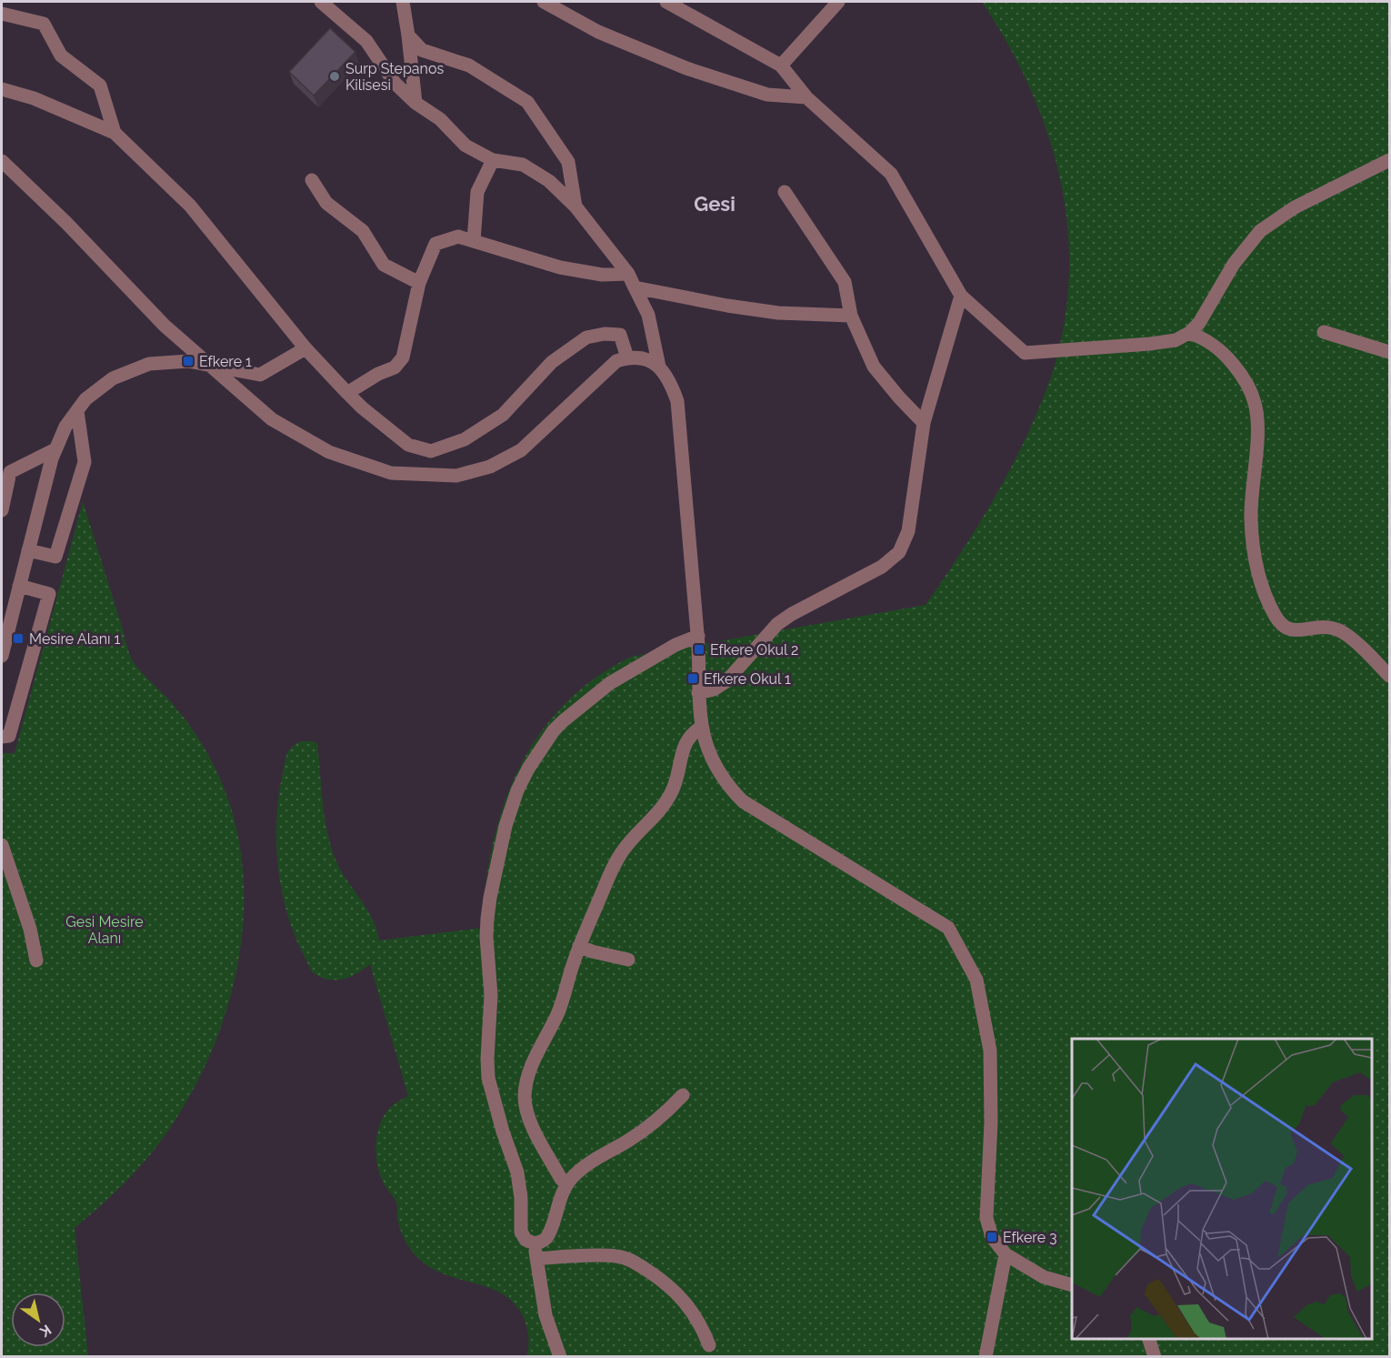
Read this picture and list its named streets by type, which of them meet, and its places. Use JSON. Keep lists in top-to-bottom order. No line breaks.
{"districts":["Gesi"],"parks":["Gesi Mesire Alanı"],"places":{"other":["Surp Stepanos Kilisesi"],"transit":["Efkere 1","Mesire Alanı 1","Efkere Okul 2","Efkere Okul 1","Efkere 3"]},"north":"bottom right"}
